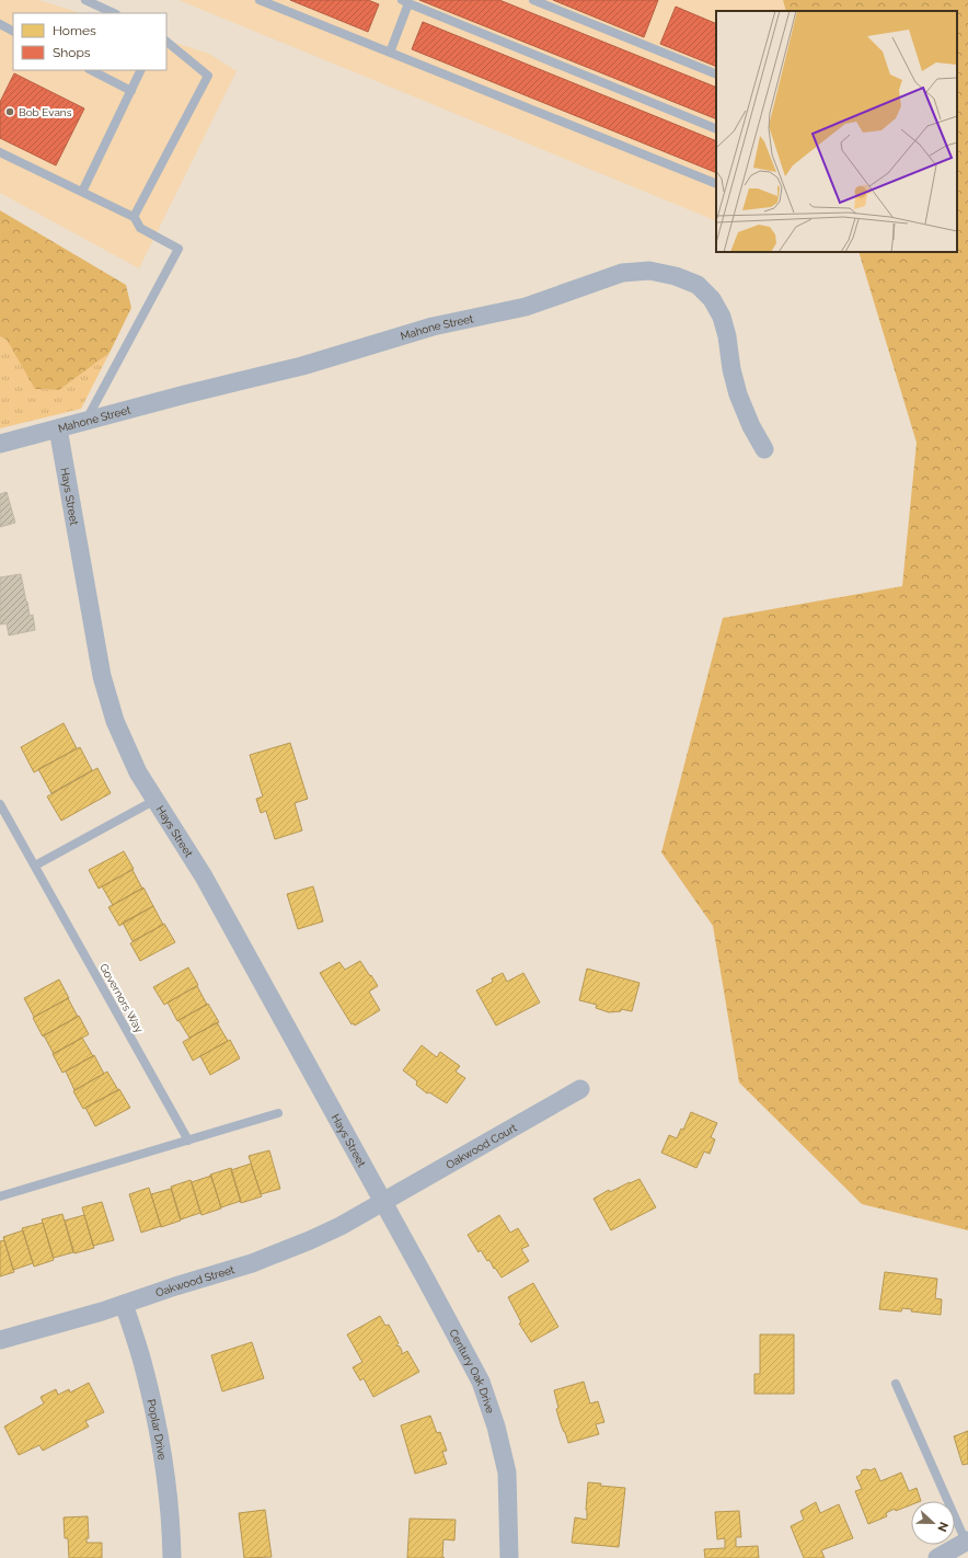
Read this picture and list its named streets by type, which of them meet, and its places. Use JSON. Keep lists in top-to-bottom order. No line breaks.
{"streets":{"street":["Mahone Street","Hays Street","Oakwood Court","Oakwood Street","Century Oak Drive","Poplar Drive"],"lane":["Governors Way"]},"crossings":[["Mahone Street","Hays Street"],["Hays Street","Oakwood Court"],["Hays Street","Oakwood Street"],["Hays Street","Century Oak Drive"],["Oakwood Court","Oakwood Street"],["Oakwood Court","Century Oak Drive"],["Oakwood Street","Century Oak Drive"],["Oakwood Street","Poplar Drive"]],"places":["Bob Evans"],"legend":["Homes","Shops"],"north":"right"}
